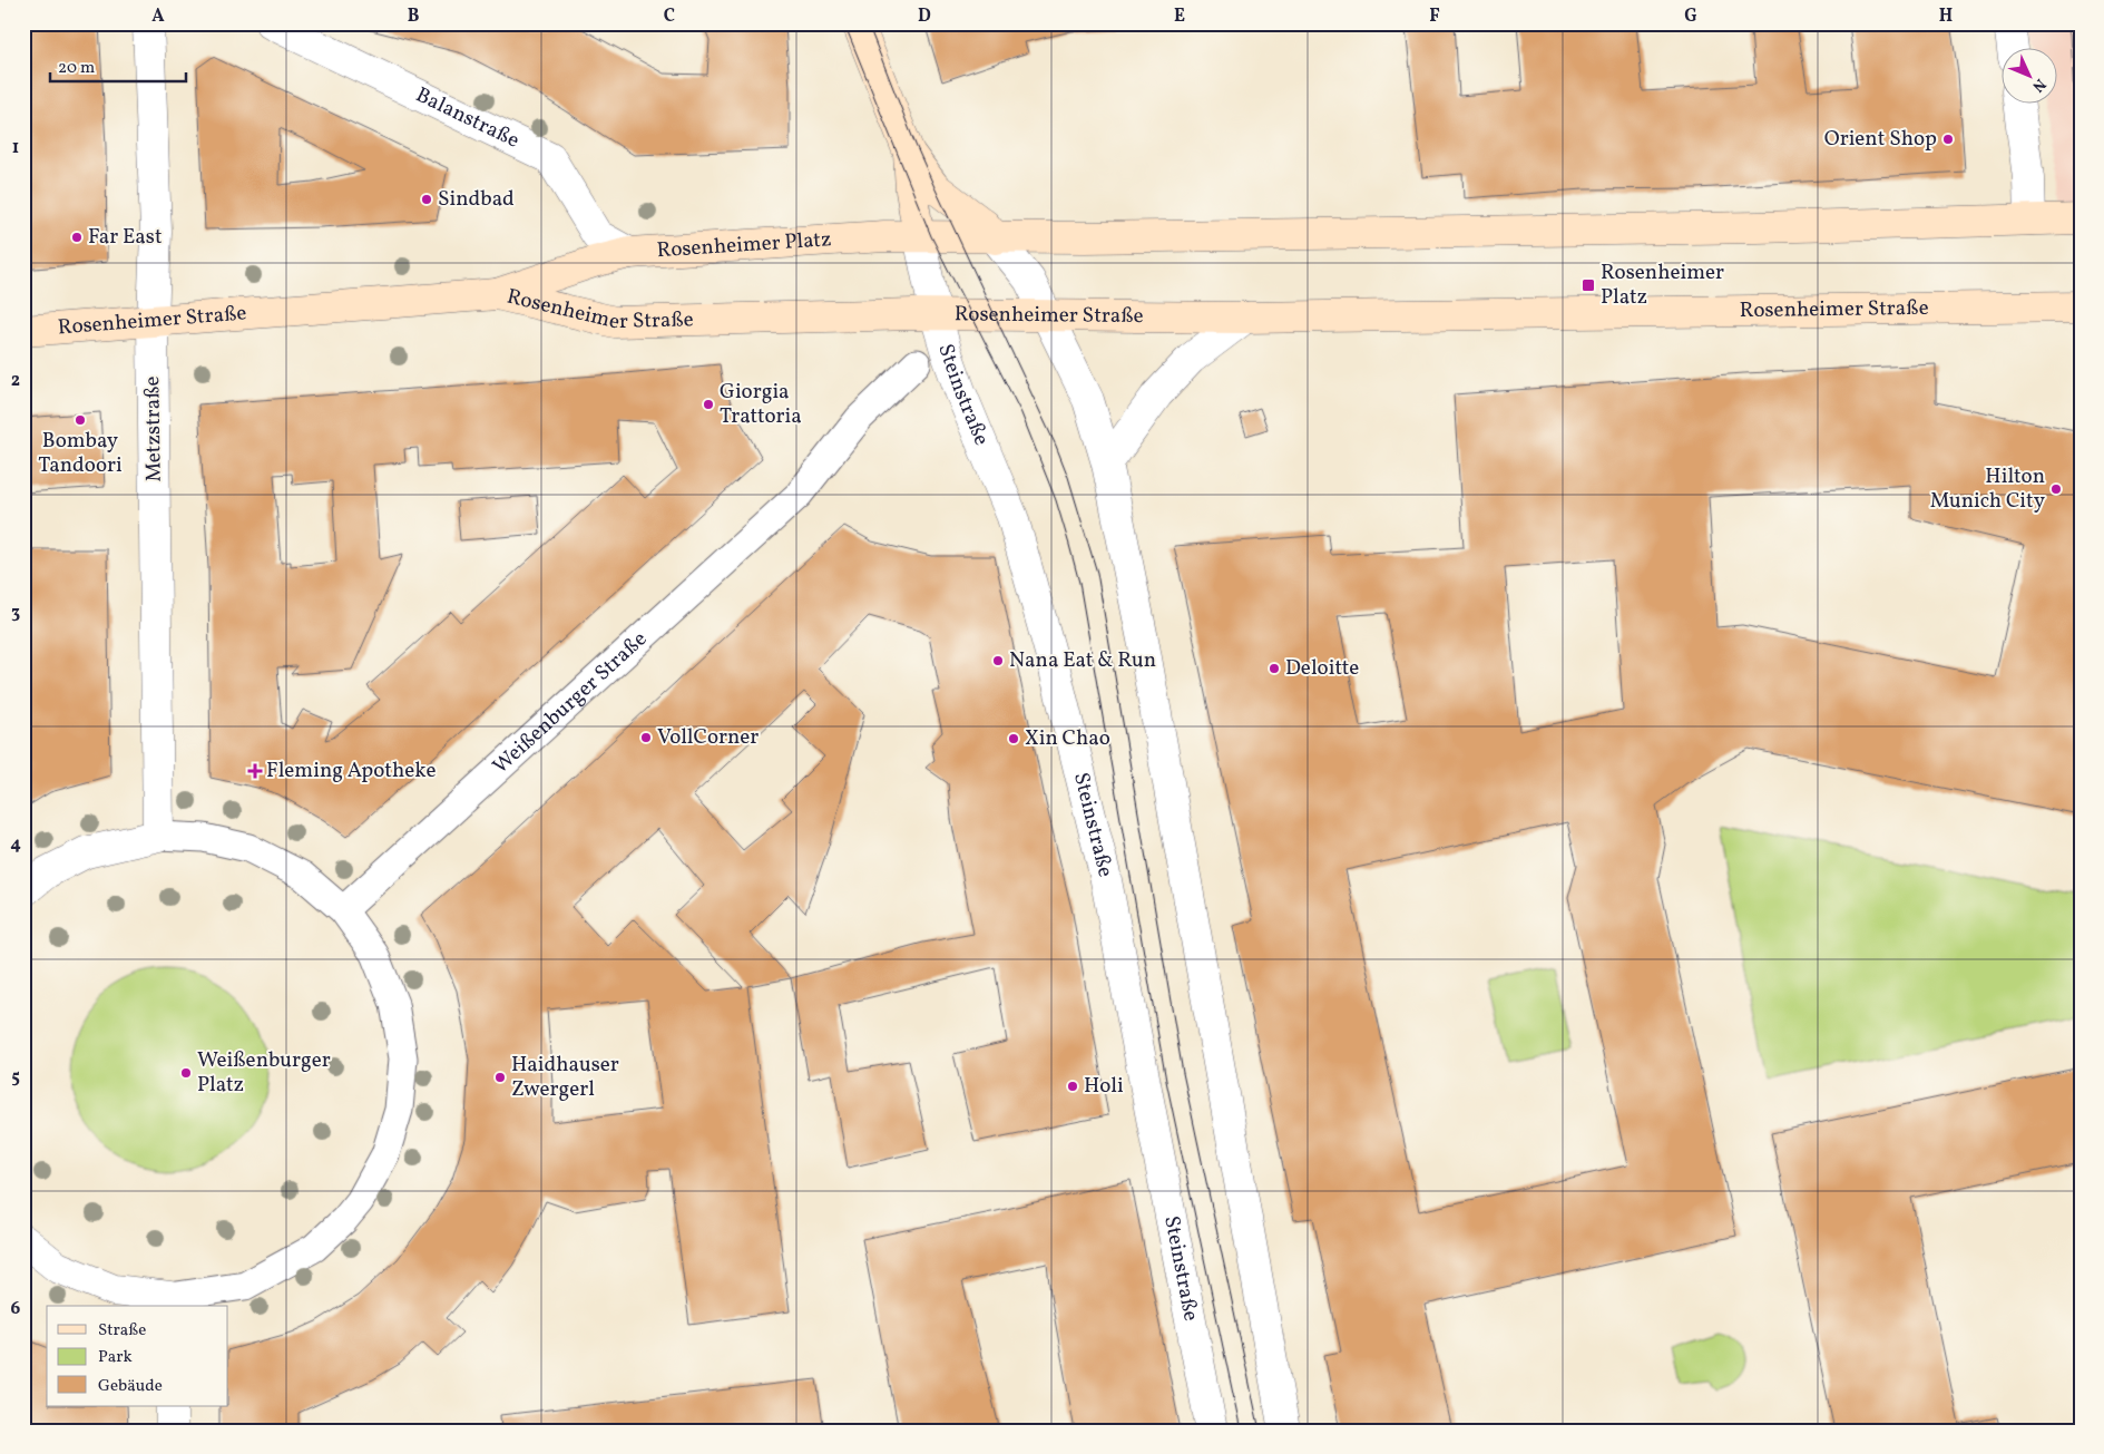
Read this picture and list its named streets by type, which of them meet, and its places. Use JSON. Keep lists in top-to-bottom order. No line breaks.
{"streets":{"main road":["Rosenheimer Platz","Rosenheimer Straße"],"street":["Balanstraße","Steinstraße","Metzstraße","Weißenburger Straße"]},"crossings":[["Balanstraße","Rosenheimer Platz"],["Rosenheimer Platz","Rosenheimer Straße"],["Rosenheimer Platz","Steinstraße"],["Rosenheimer Straße","Steinstraße"],["Rosenheimer Straße","Metzstraße"]],"places":{"other":["Orient Shop","Sindbad","Far East","Giorgia Trattoria","Bombay Tandoori","Hilton Munich City","Nana Eat & Run","Deloitte","VollCorner","Xin Chao","Weißenburger Platz","Haidhauser Zwergerl","Holi"],"transit":["Rosenheimer Platz"],"health":["Fleming Apotheke"]},"legend":["Straße","Park","Gebäude"],"scale_bar":"20 m","north":"bottom right","grid":{"columns":["A","B","C","D","E","F","G","H"],"rows":["1","2","3","4","5","6"]}}
